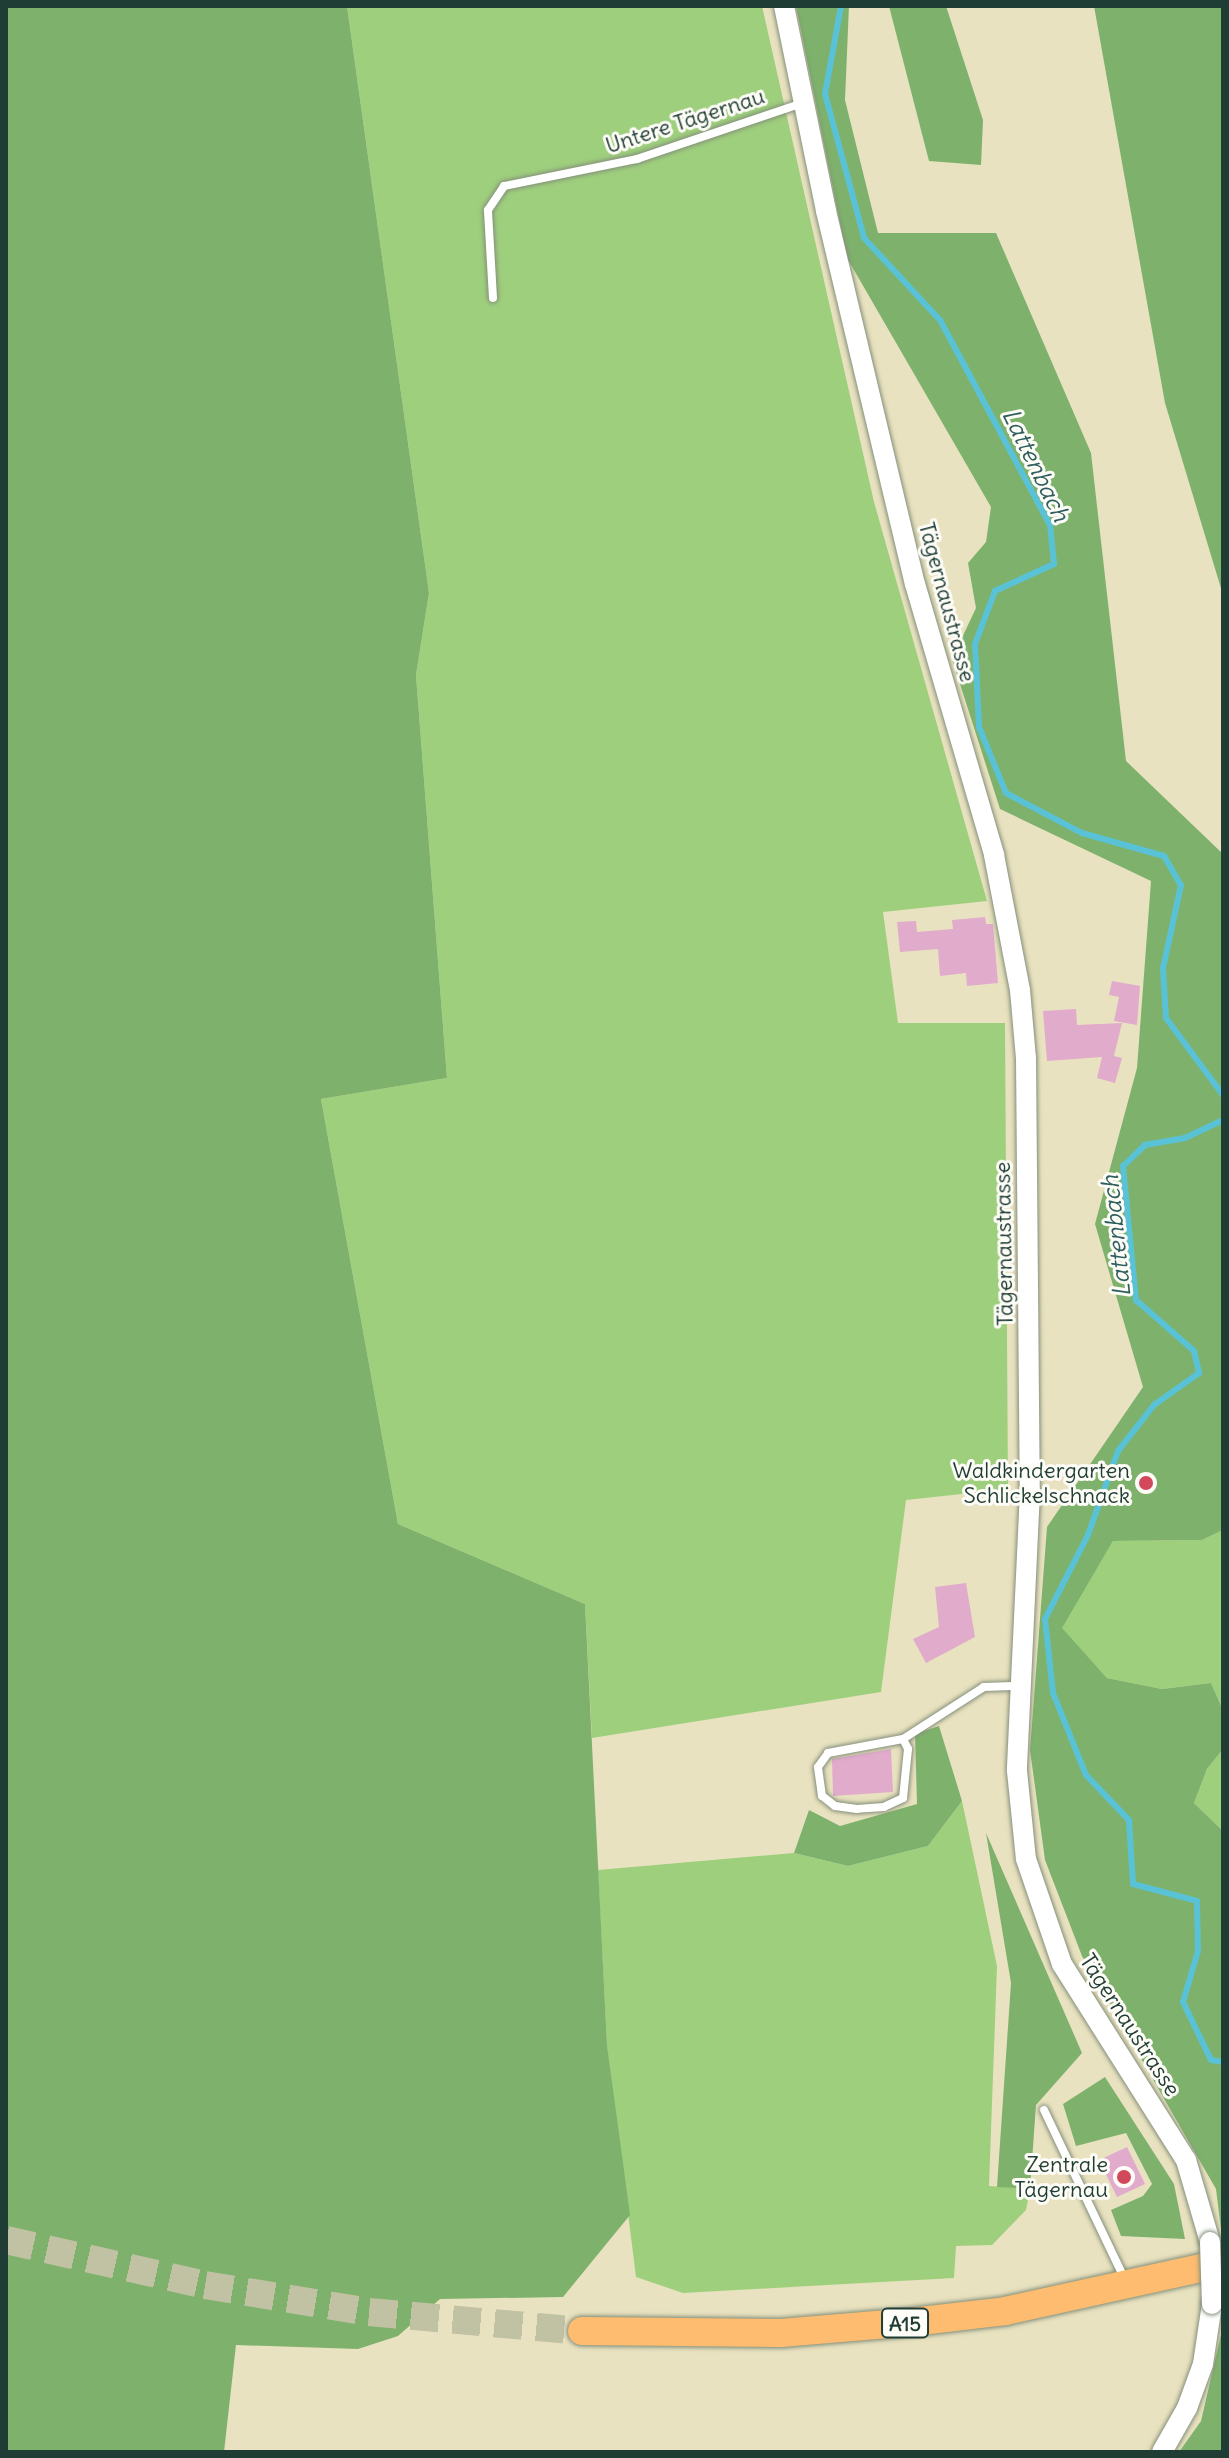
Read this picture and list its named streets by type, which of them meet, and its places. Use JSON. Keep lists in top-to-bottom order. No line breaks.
{"streets":{"highway":["A15"],"street":["Tägernaustrasse"],"lane":["Untere Tägernau"]},"crossings":[["Untere Tägernau","Tägernaustrasse"],["Tägernaustrasse","A15"]],"water":["Lattenbach"],"places":["Waldkindergarten Schlickelschnack","Zentrale Tägernau"]}
